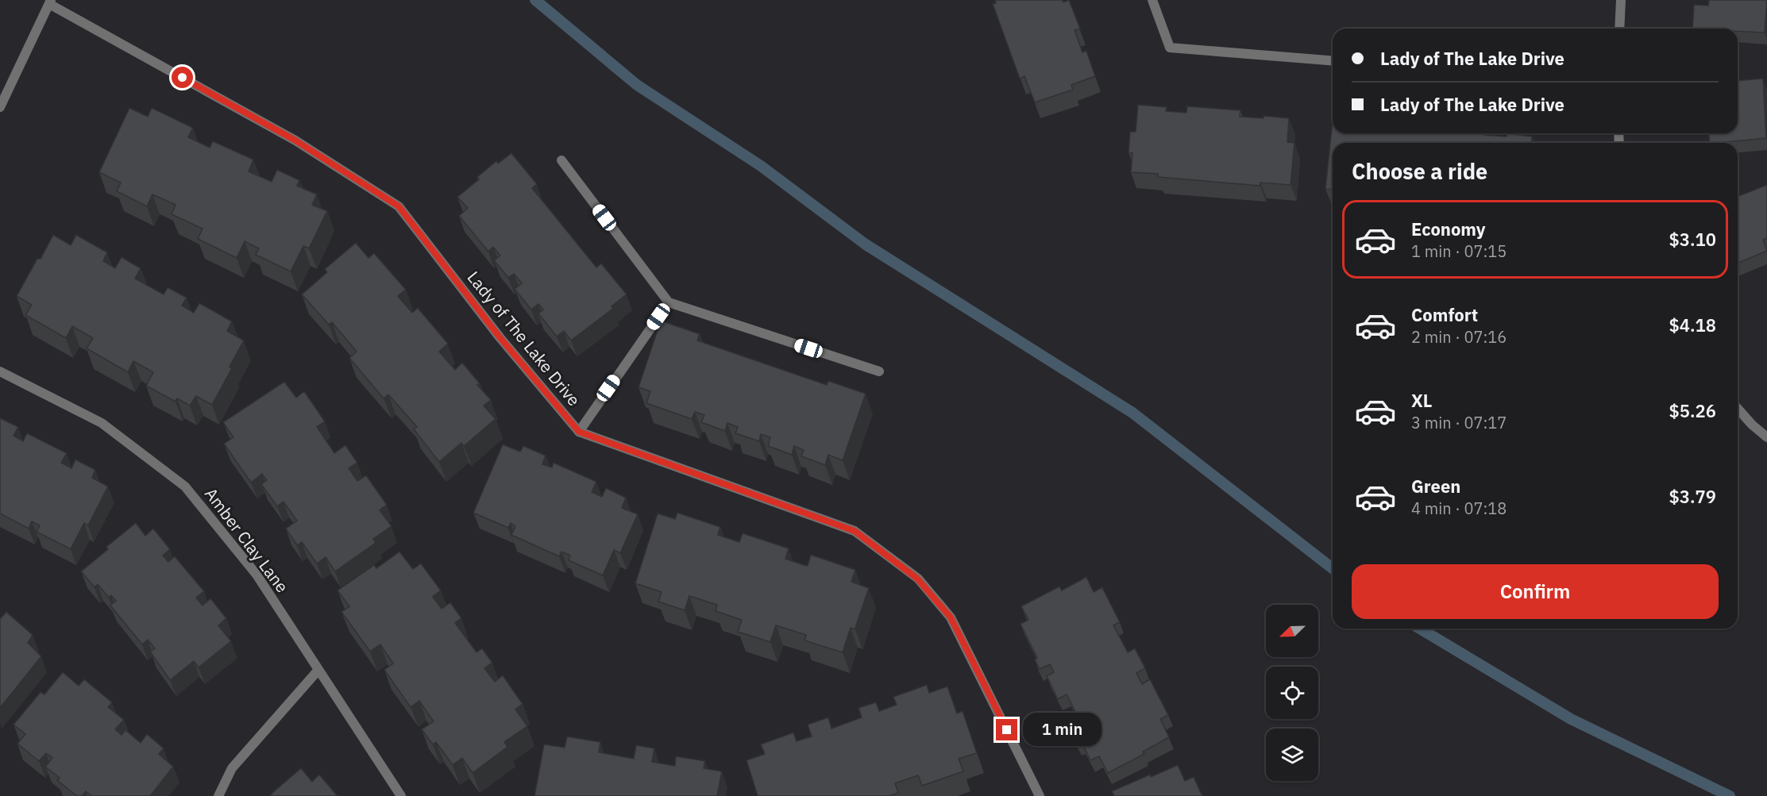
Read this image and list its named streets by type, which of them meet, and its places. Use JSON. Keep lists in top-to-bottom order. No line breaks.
{"streets":{"street":["Lady of The Lake Drive","Amber Clay Lane"]},"north":"bottom left","page":{"banner":["Lady of The Lake Drive","Lady of The Lake Drive"],"heading":"Choose a ride","list":[{"name":"Economy","note":"1 min · 07:15","value":"$3.10"},{"name":"Comfort","note":"2 min · 07:16","value":"$4.18"},{"name":"XL","note":"3 min · 07:17","value":"$5.26"},{"name":"Green","note":"4 min · 07:18","value":"$3.79"}],"buttons":"Confirm","bubble":"1 min"}}
